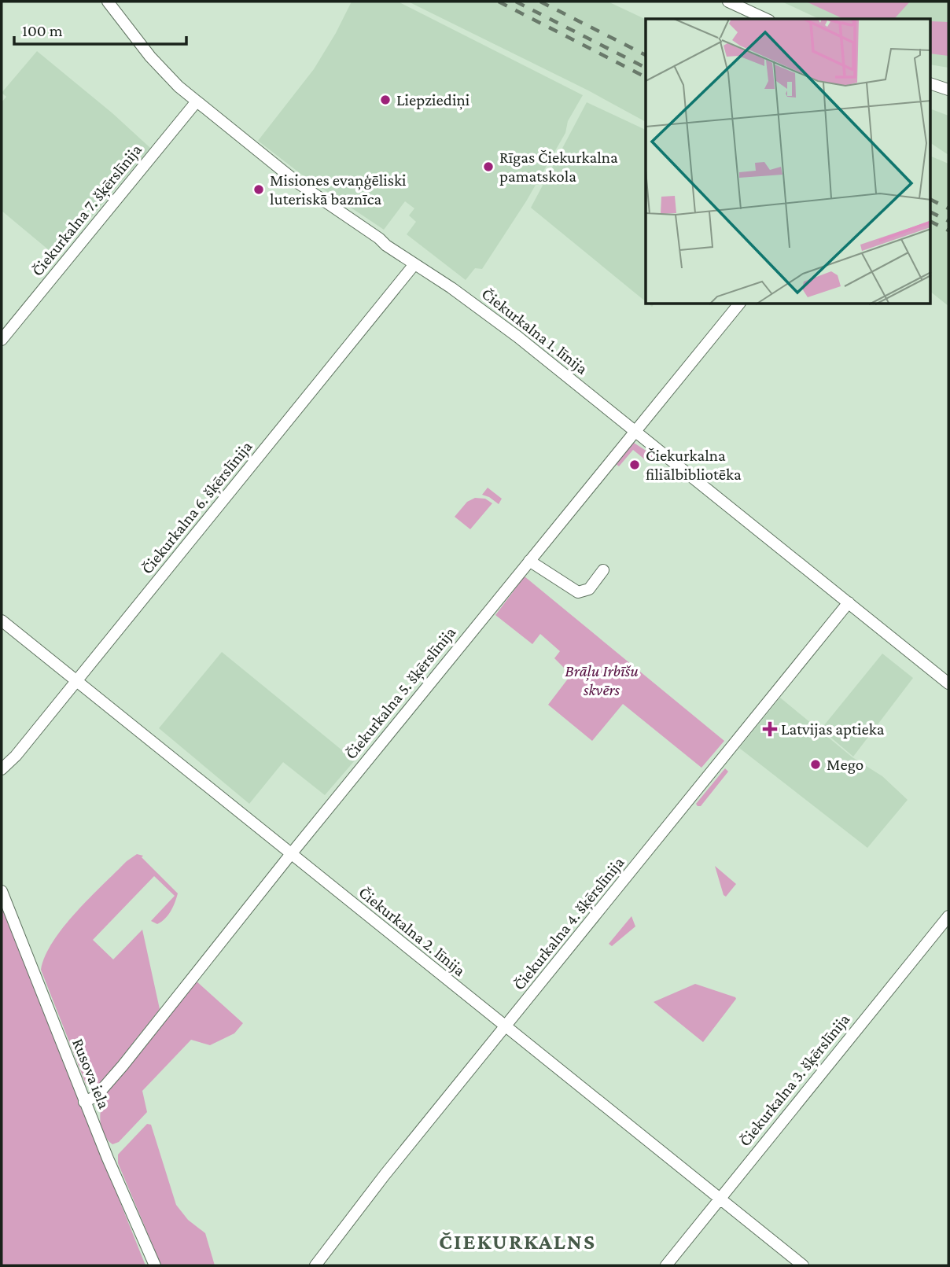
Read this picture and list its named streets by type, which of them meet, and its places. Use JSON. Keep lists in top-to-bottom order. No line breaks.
{"streets":{"street":["Čiekurkalna 7. šķērslīnija","Čiekurkalna 1. līnija","Čiekurkalna 6. šķērslīnija","Čiekurkalna 5. šķērslīnija","Čiekurkalna 4. šķērslīnija","Čiekurkalna 2. līnija","Rusova iela","Čiekurkalna 3. šķērslīnija"]},"crossings":[["Čiekurkalna 7. šķērslīnija","Čiekurkalna 1. līnija"],["Čiekurkalna 1. līnija","Čiekurkalna 6. šķērslīnija"],["Čiekurkalna 1. līnija","Čiekurkalna 5. šķērslīnija"],["Čiekurkalna 1. līnija","Čiekurkalna 4. šķērslīnija"],["Čiekurkalna 6. šķērslīnija","Čiekurkalna 2. līnija"],["Čiekurkalna 5. šķērslīnija","Čiekurkalna 2. līnija"],["Čiekurkalna 5. šķērslīnija","Rusova iela"],["Čiekurkalna 4. šķērslīnija","Čiekurkalna 2. līnija"],["Čiekurkalna 2. līnija","Čiekurkalna 3. šķērslīnija"]],"districts":["ČIEKURKALNS"],"parks":["Brāļu Irbīšu skvērs"],"places":{"other":["Liepziediņi","Rīgas Čiekurkalna pamatskola","Misiones evaņģēliski luteriskā baznīca","Čiekurkalna filiālbibliotēka","Mego"],"health":["Latvijas aptieka"]},"scale_bar":"100 m"}
